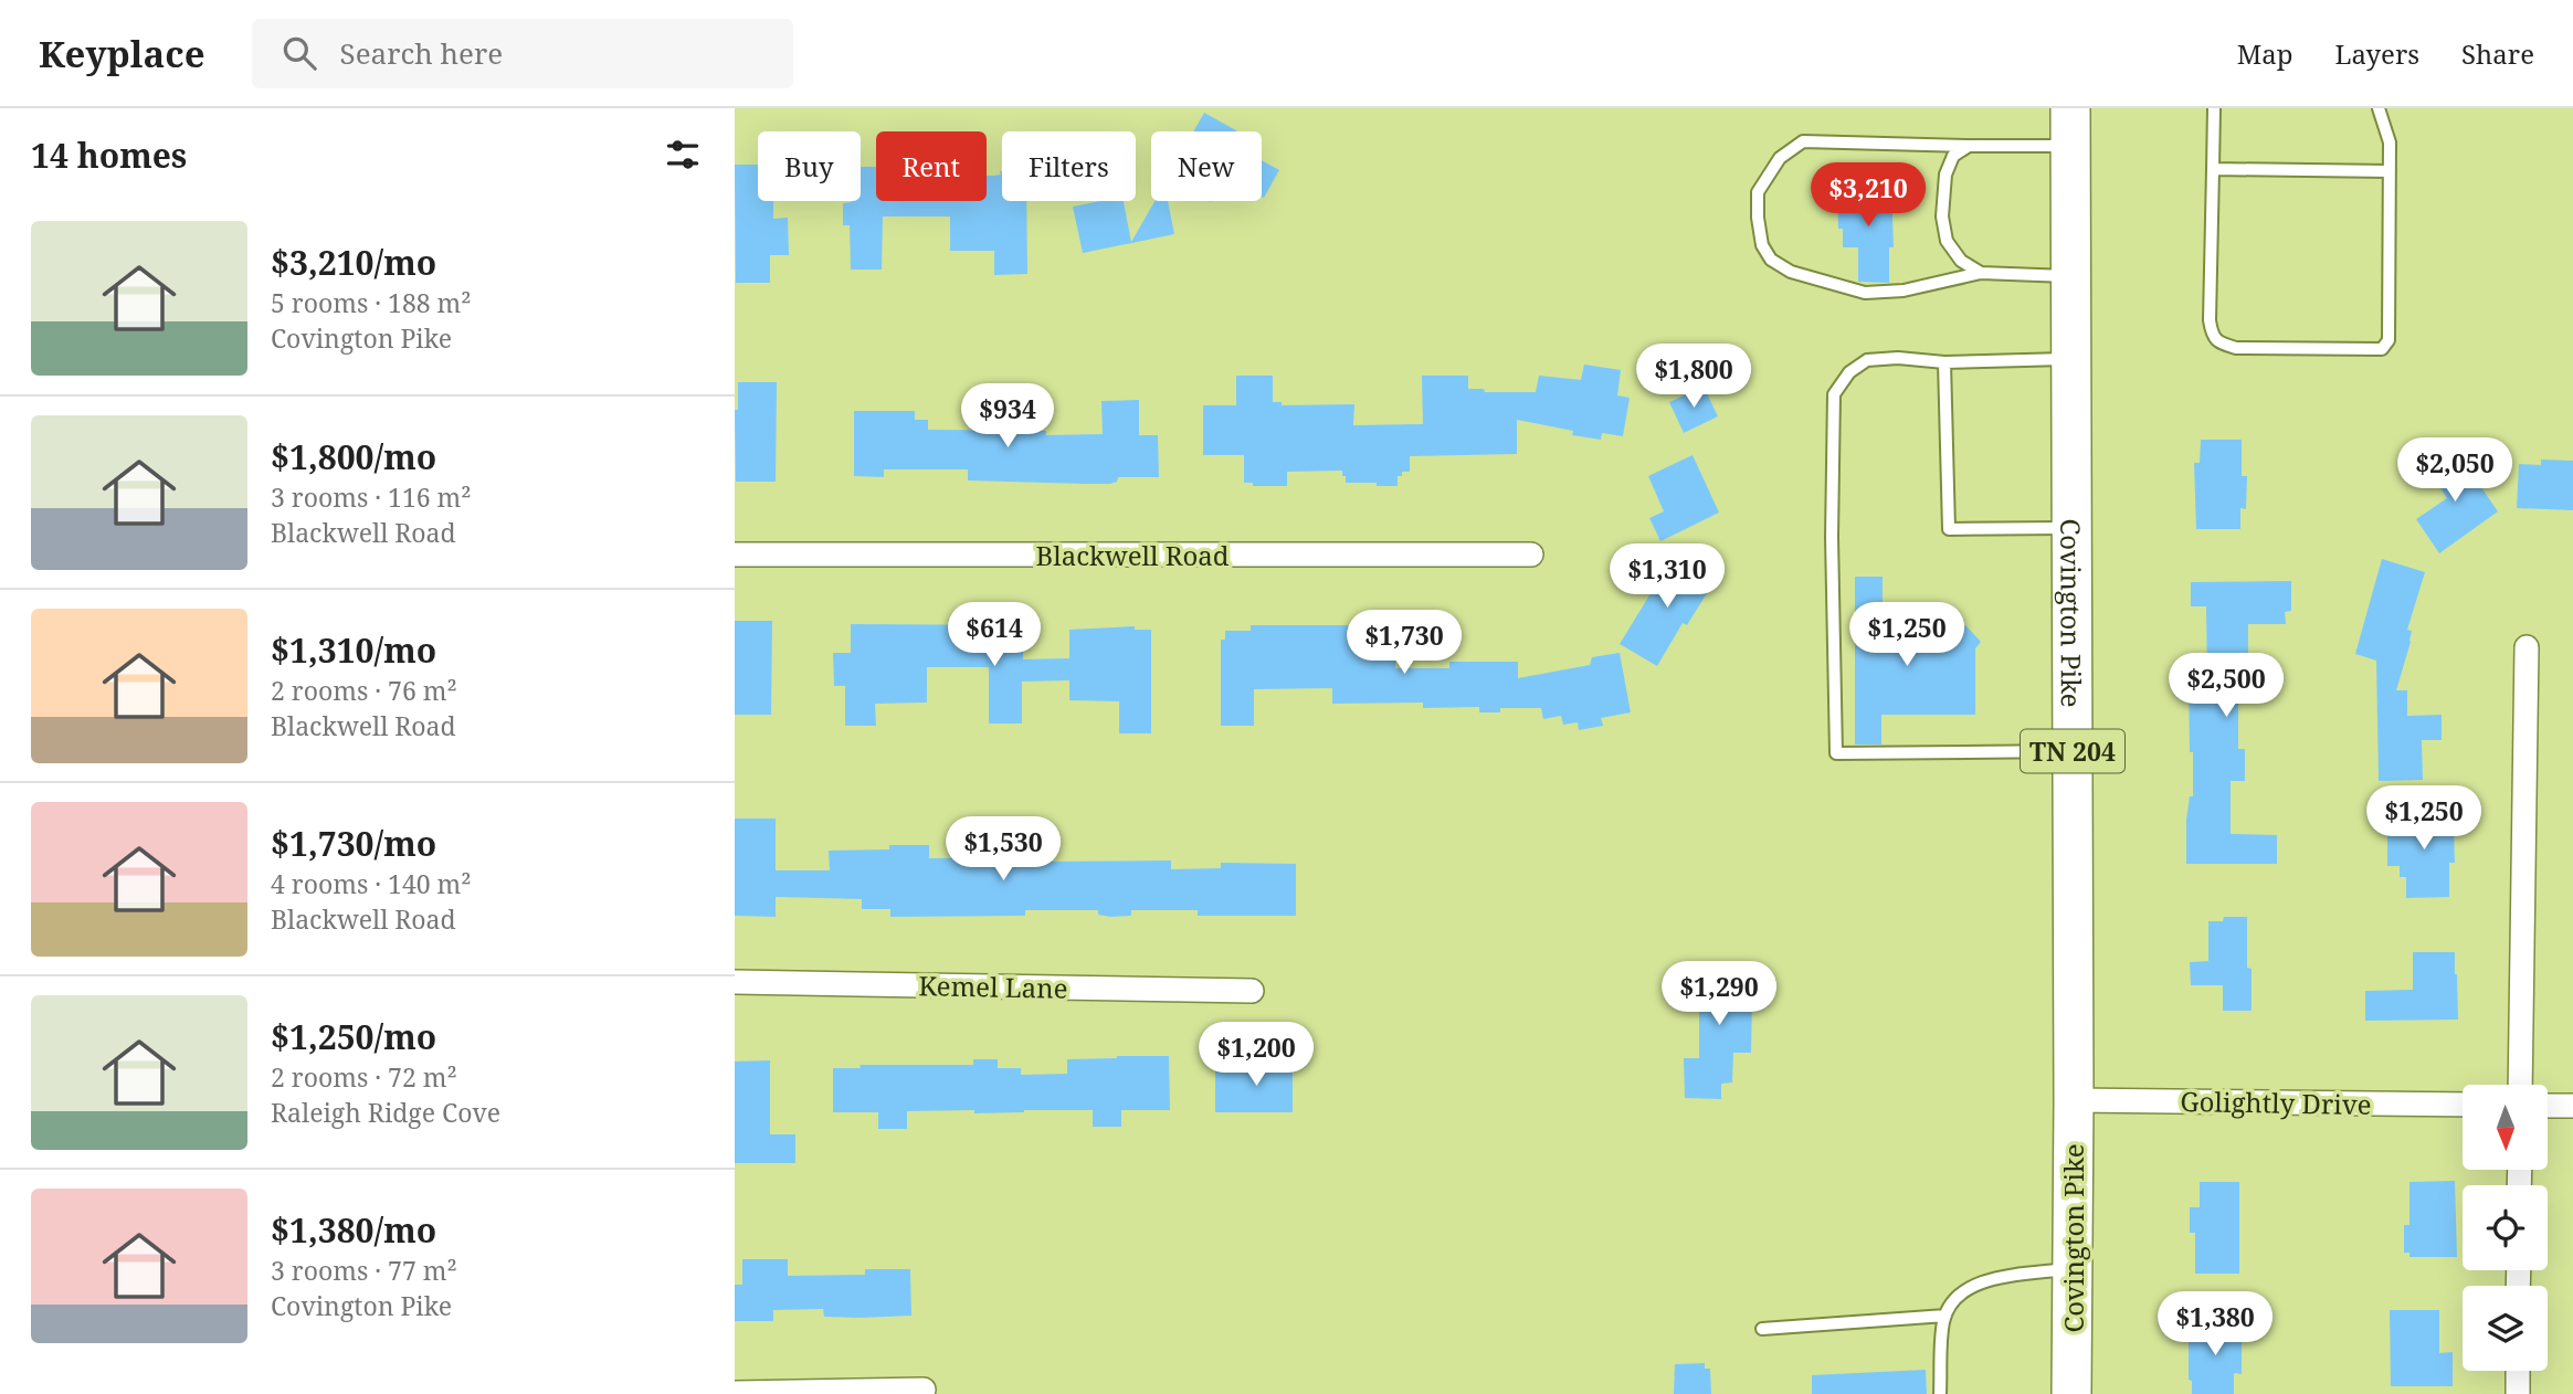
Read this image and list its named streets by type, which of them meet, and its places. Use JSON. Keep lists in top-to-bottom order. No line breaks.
{"streets":{"main road":["Covington Pike","TN 204"],"street":["Blackwell Road","Kemel Lane","Golightly Drive"]},"crossings":[["Covington Pike","Golightly Drive"]],"north":"bottom","page":{"header":"Keyplace","search":"Search here","nav":["Map","Layers","Share"],"heading":"14 homes","chip":["Buy","Rent","Filters","New"],"price":["$3,210","$1,800","$934","$2,050","$1,310","$614","$1,250","$1,730","$2,500","$1,250","$1,530","$1,290","$1,200","$1,380"],"list":[{"name":"$3,210/mo","note":"5 rooms · 188 m² · Covington Pike"},{"name":"$1,800/mo","note":"3 rooms · 116 m² · Blackwell Road"},{"name":"$1,310/mo","note":"2 rooms · 76 m² · Blackwell Road"},{"name":"$1,730/mo","note":"4 rooms · 140 m² · Blackwell Road"},{"name":"$1,250/mo","note":"2 rooms · 72 m² · Raleigh Ridge Cove"},{"name":"$1,380/mo","note":"3 rooms · 77 m² · Covington Pike"}]}}
